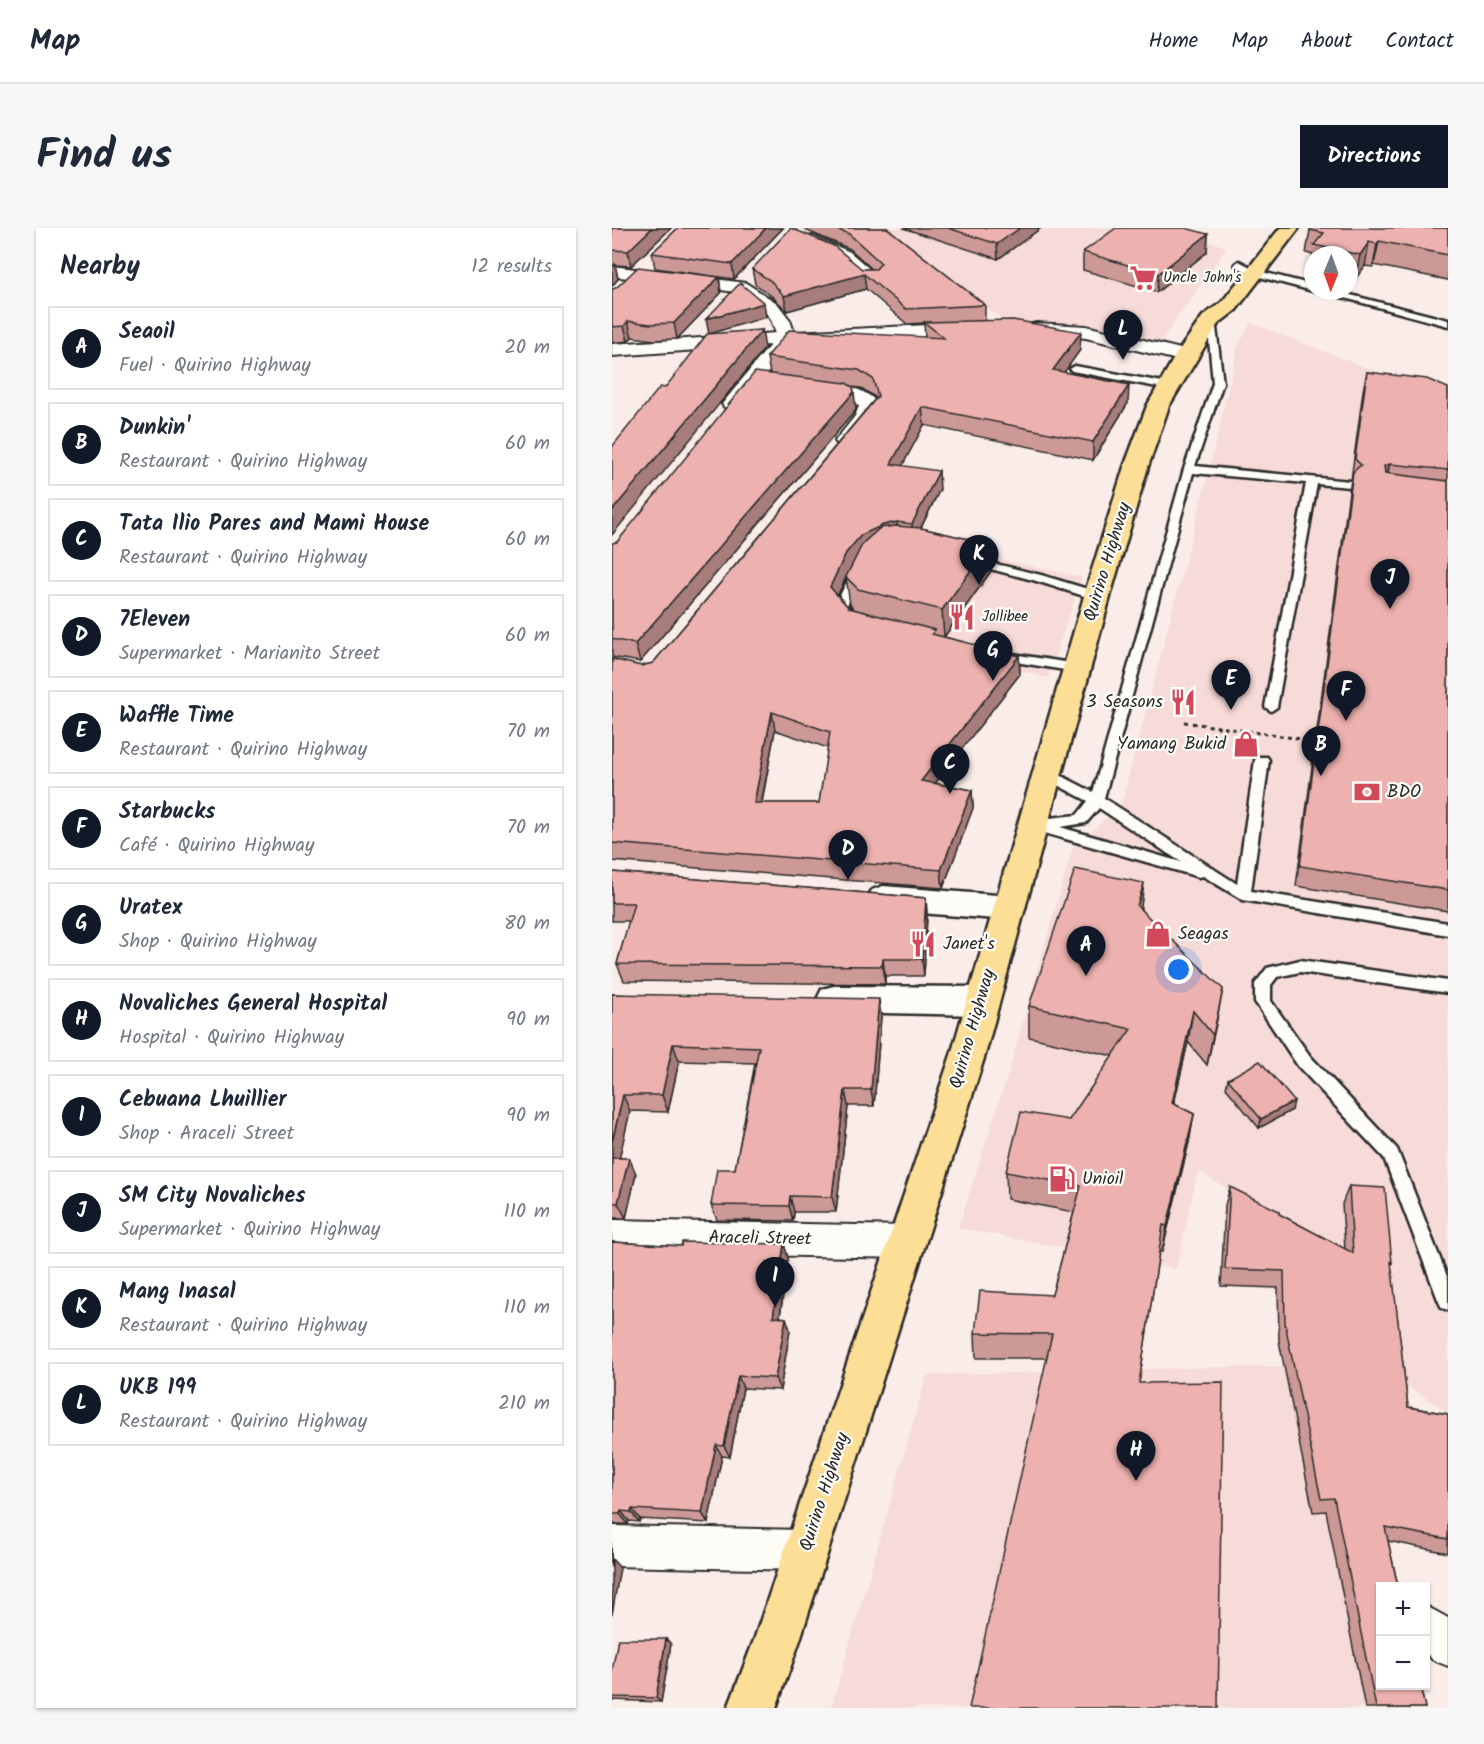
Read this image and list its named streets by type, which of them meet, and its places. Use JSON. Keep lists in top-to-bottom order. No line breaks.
{"streets":{"main road":["Quirino Highway"],"street":["Araceli Street"]},"crossings":[["Quirino Highway","Araceli Street"]],"places":{"supermarket":["Uncle John's"],"restaurant":["Jollibee","3 Seasons","Janet's"],"shop":["Yamang Bukid","Seagas"],"bank":["BDO"],"fuel station":["Unioil"]},"north":"bottom","page":{"header":"Map","nav":["Home","Map","About","Contact"],"title":"Find us","buttons":"Directions","heading":["Nearby","12 results"],"list":[{"mark":"A","name":"Seaoil","note":"Fuel · Quirino Highway","value":"20 m"},{"mark":"B","name":"Dunkin'","note":"Restaurant · Quirino Highway","value":"60 m"},{"mark":"C","name":"Tata Ilio Pares and Mami House","note":"Restaurant · Quirino Highway","value":"60 m"},{"mark":"D","name":"7Eleven","note":"Supermarket · Marianito Street","value":"60 m"},{"mark":"E","name":"Waffle Time","note":"Restaurant · Quirino Highway","value":"70 m"},{"mark":"F","name":"Starbucks","note":"Café · Quirino Highway","value":"70 m"},{"mark":"G","name":"Uratex","note":"Shop · Quirino Highway","value":"80 m"},{"mark":"H","name":"Novaliches General Hospital","note":"Hospital · Quirino Highway","value":"90 m"},{"mark":"I","name":"Cebuana Lhuillier","note":"Shop · Araceli Street","value":"90 m"},{"mark":"J","name":"SM City Novaliches","note":"Supermarket · Quirino Highway","value":"110 m"},{"mark":"K","name":"Mang Inasal","note":"Restaurant · Quirino Highway","value":"110 m"},{"mark":"L","name":"UKB 199","note":"Restaurant · Quirino Highway","value":"210 m"}],"pins":["L","K","J","G","E","F","B","C","D","A","I","H"],"map_buttons":["+","−"]}}
